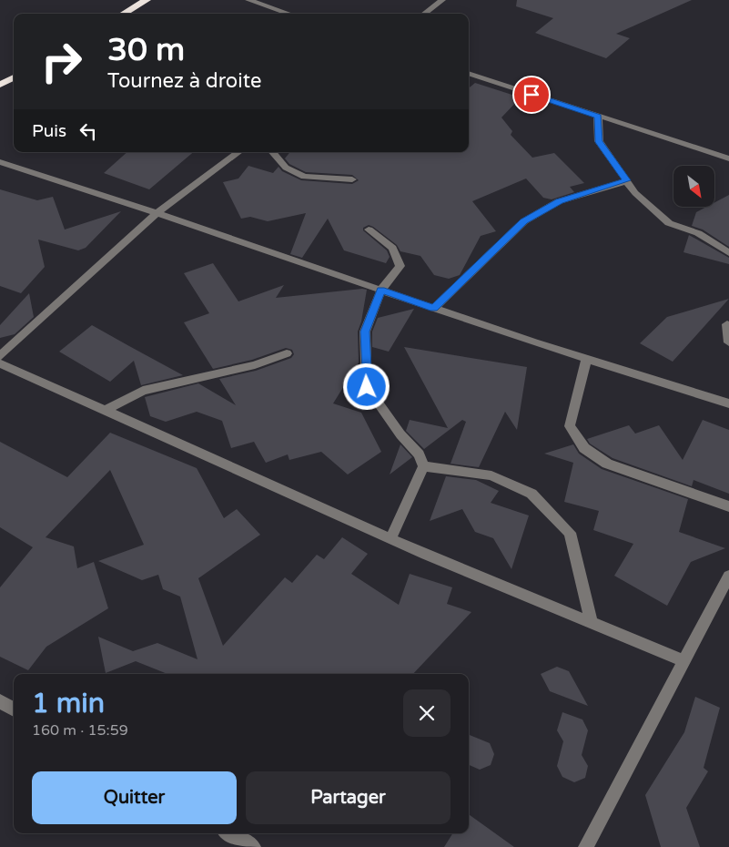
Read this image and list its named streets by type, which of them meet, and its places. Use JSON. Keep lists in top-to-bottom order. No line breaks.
{"north":"bottom right","page":{"turn":["30 m","Tournez à droite"],"then":"Puis","heading":["1 min","160 m · 15:59"],"buttons":["Quitter","Partager"]}}
